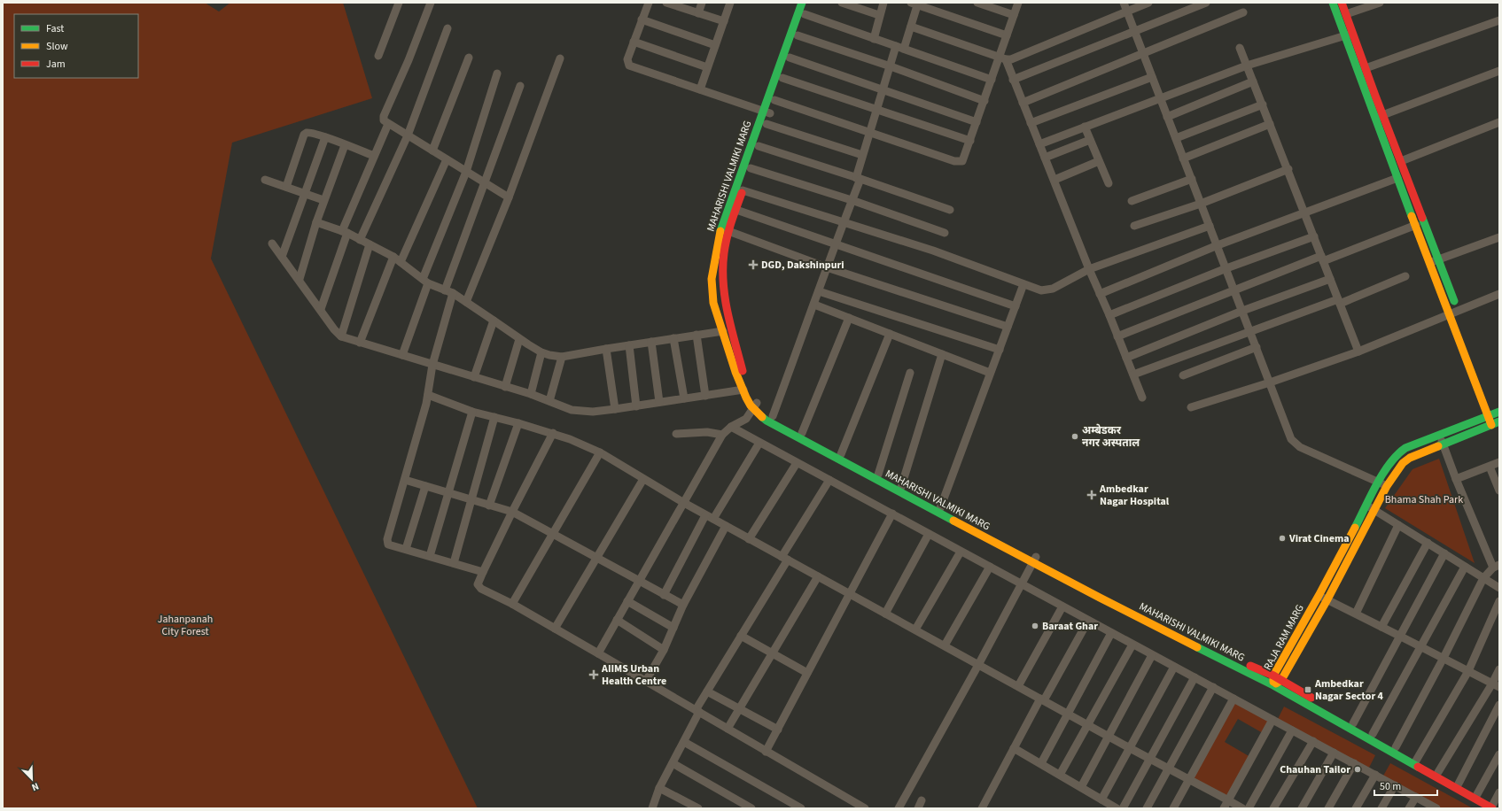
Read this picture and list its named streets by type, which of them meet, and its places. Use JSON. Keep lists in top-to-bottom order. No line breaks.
{"streets":{"street":["MAHARISHI VALMIKI MARG","RAJA RAM MARG"]},"crossings":[["MAHARISHI VALMIKI MARG","RAJA RAM MARG"]],"parks":["Bhama Shah Park","Jahanpanah City Forest"],"places":{"health":["DGD, Dakshinpuri","Ambedkar Nagar Hospital","AIIMS Urban Health Centre"],"other":["अम्बेडकर नगर अस्पताल","Virat Cinema","Baraat Ghar","Chauhan Tailor"],"transit":["Ambedkar Nagar Sector 4"]},"legend":["Fast","Slow","Jam"],"scale_bar":"50 m","north":"bottom right"}
